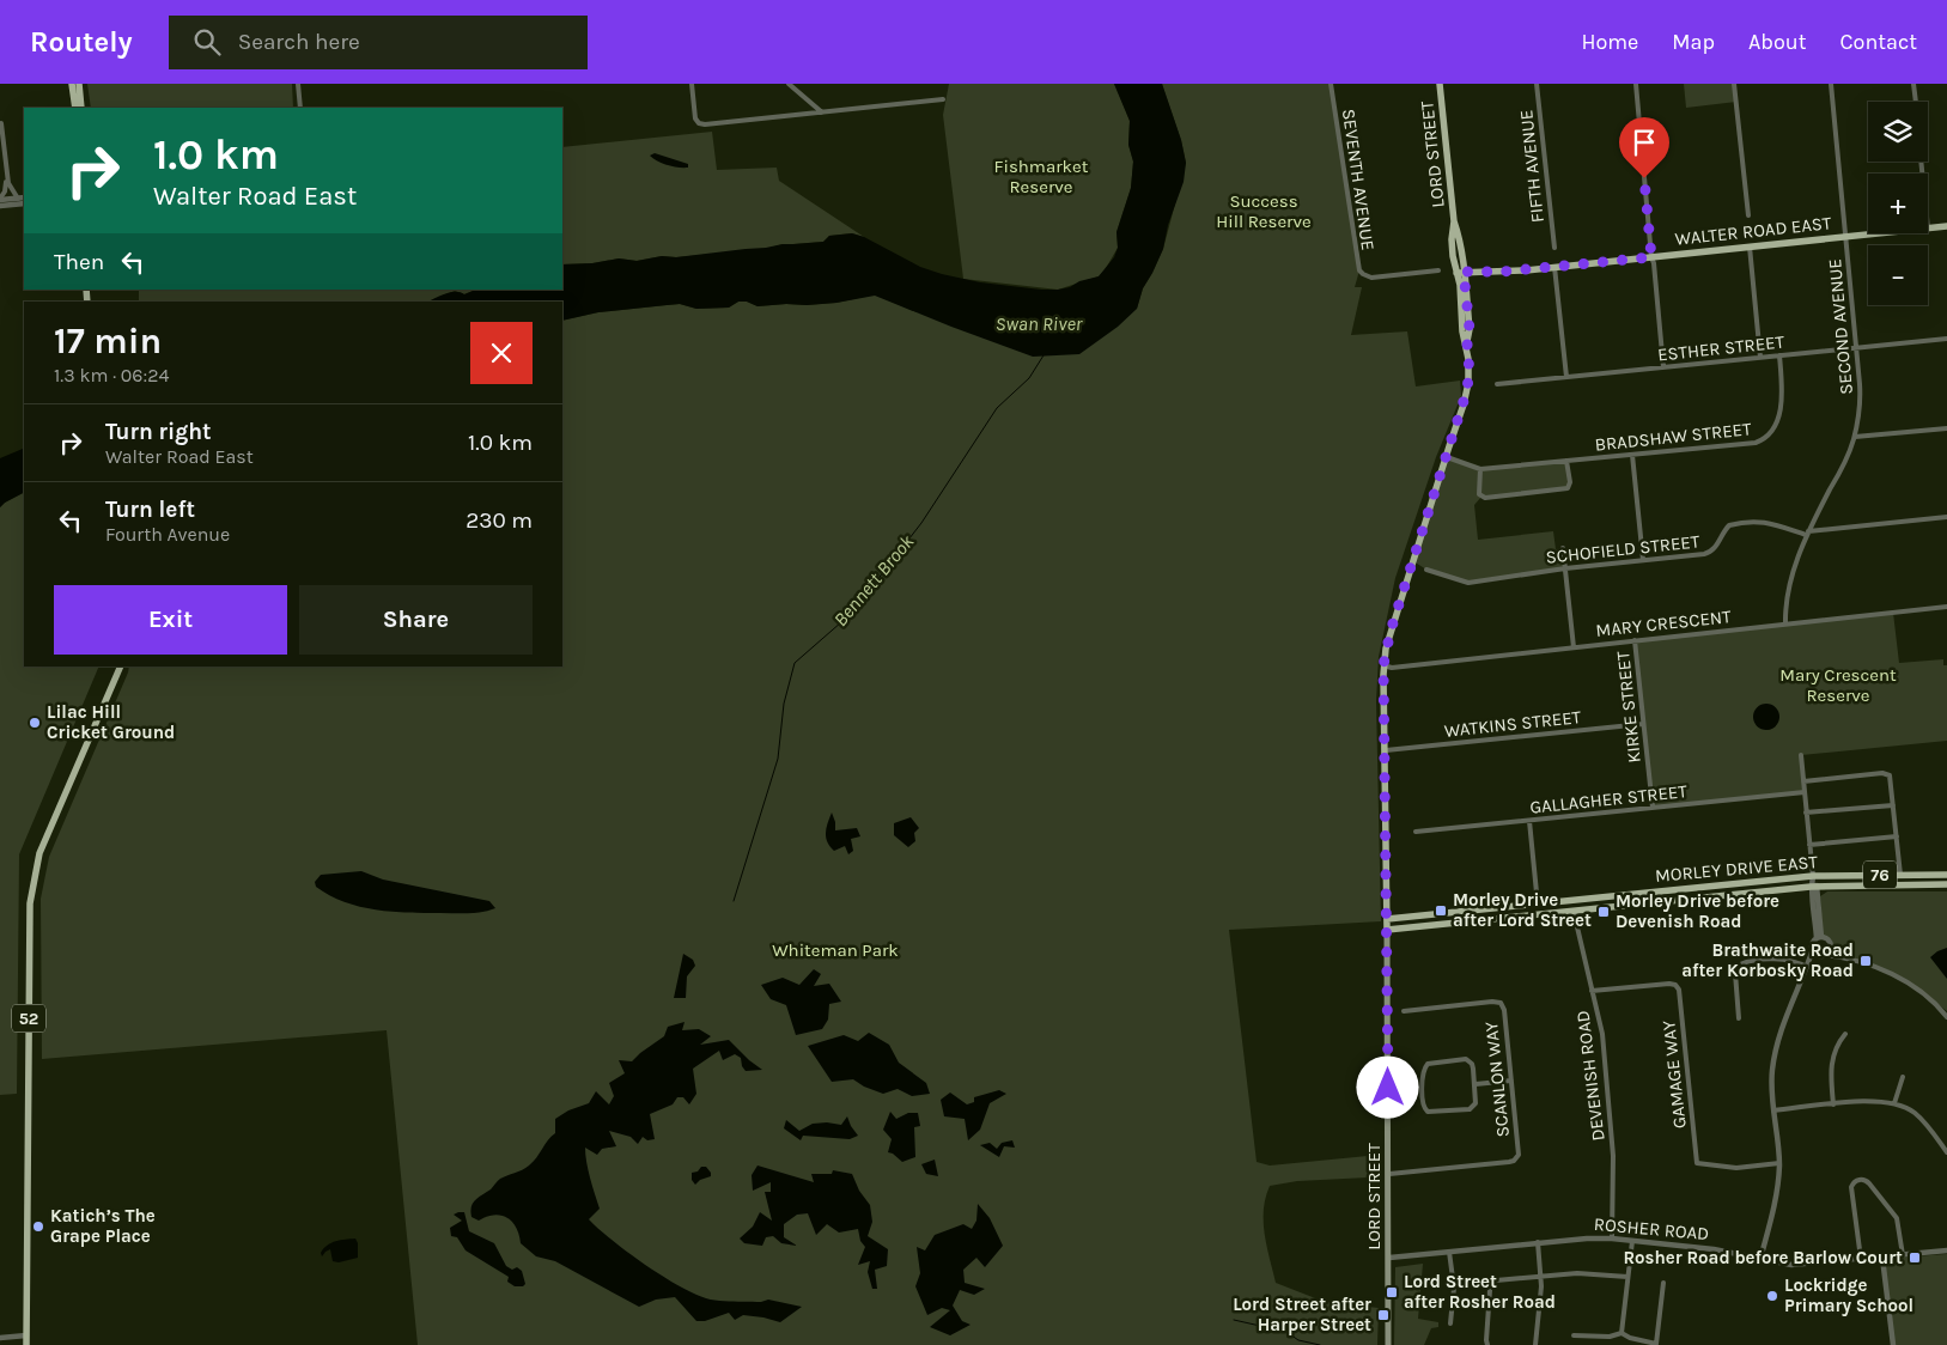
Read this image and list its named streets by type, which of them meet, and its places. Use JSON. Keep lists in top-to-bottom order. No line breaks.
{"streets":{"main road":["LORD STREET","WALTER ROAD EAST","MORLEY DRIVE EAST","76","52"],"street":["FIFTH AVENUE","SEVENTH AVENUE","SECOND AVENUE","ESTHER STREET","BRADSHAW STREET","SCHOFIELD STREET","MARY CRESCENT","KIRKE STREET","WATKINS STREET","GALLAGHER STREET","GAMAGE WAY","DEVENISH ROAD","SCANLON WAY","ROSHER ROAD"]},"crossings":[["LORD STREET","WALTER ROAD EAST"],["LORD STREET","BRADSHAW STREET"],["LORD STREET","MARY CRESCENT"],["LORD STREET","WATKINS STREET"],["LORD STREET","MORLEY DRIVE EAST"],["LORD STREET","SCANLON WAY"],["LORD STREET","ROSHER ROAD"],["WALTER ROAD EAST","SECOND AVENUE"],["SECOND AVENUE","ESTHER STREET"],["SECOND AVENUE","SCHOFIELD STREET"],["SECOND AVENUE","MARY CRESCENT"],["ESTHER STREET","BRADSHAW STREET"],["MARY CRESCENT","KIRKE STREET"],["KIRKE STREET","WATKINS STREET"],["KIRKE STREET","GALLAGHER STREET"],["MORLEY DRIVE EAST","DEVENISH ROAD"],["GAMAGE WAY","DEVENISH ROAD"],["DEVENISH ROAD","ROSHER ROAD"]],"water":["Swan River","Bennett Brook"],"parks":["Fishmarket Reserve","Success Hill Reserve","Mary Crescent Reserve","Whiteman Park"],"places":{"other":["Lilac Hill Cricket Ground","Katich’s The Grape Place","Lockridge Primary School"],"transit":["Morley Drive after Lord Street","Morley Drive before Devenish Road","Brathwaite Road after Korbosky Road","Rosher Road before Barlow Court","Lord Street after Rosher Road","Lord Street after Harper Street"]},"page":{"header":"Routely","search":"Search here","nav":["Home","Map","About","Contact"],"map_buttons":["+","−"],"turn":["1.0 km","Walter Road East"],"then":"Then","heading":["17 min","1.3 km · 06:24"],"list":[{"name":"Turn right","note":"Walter Road East","value":"1.0 km"},{"name":"Turn left","note":"Fourth Avenue","value":"230 m"}],"buttons":["Exit","Share"]}}
